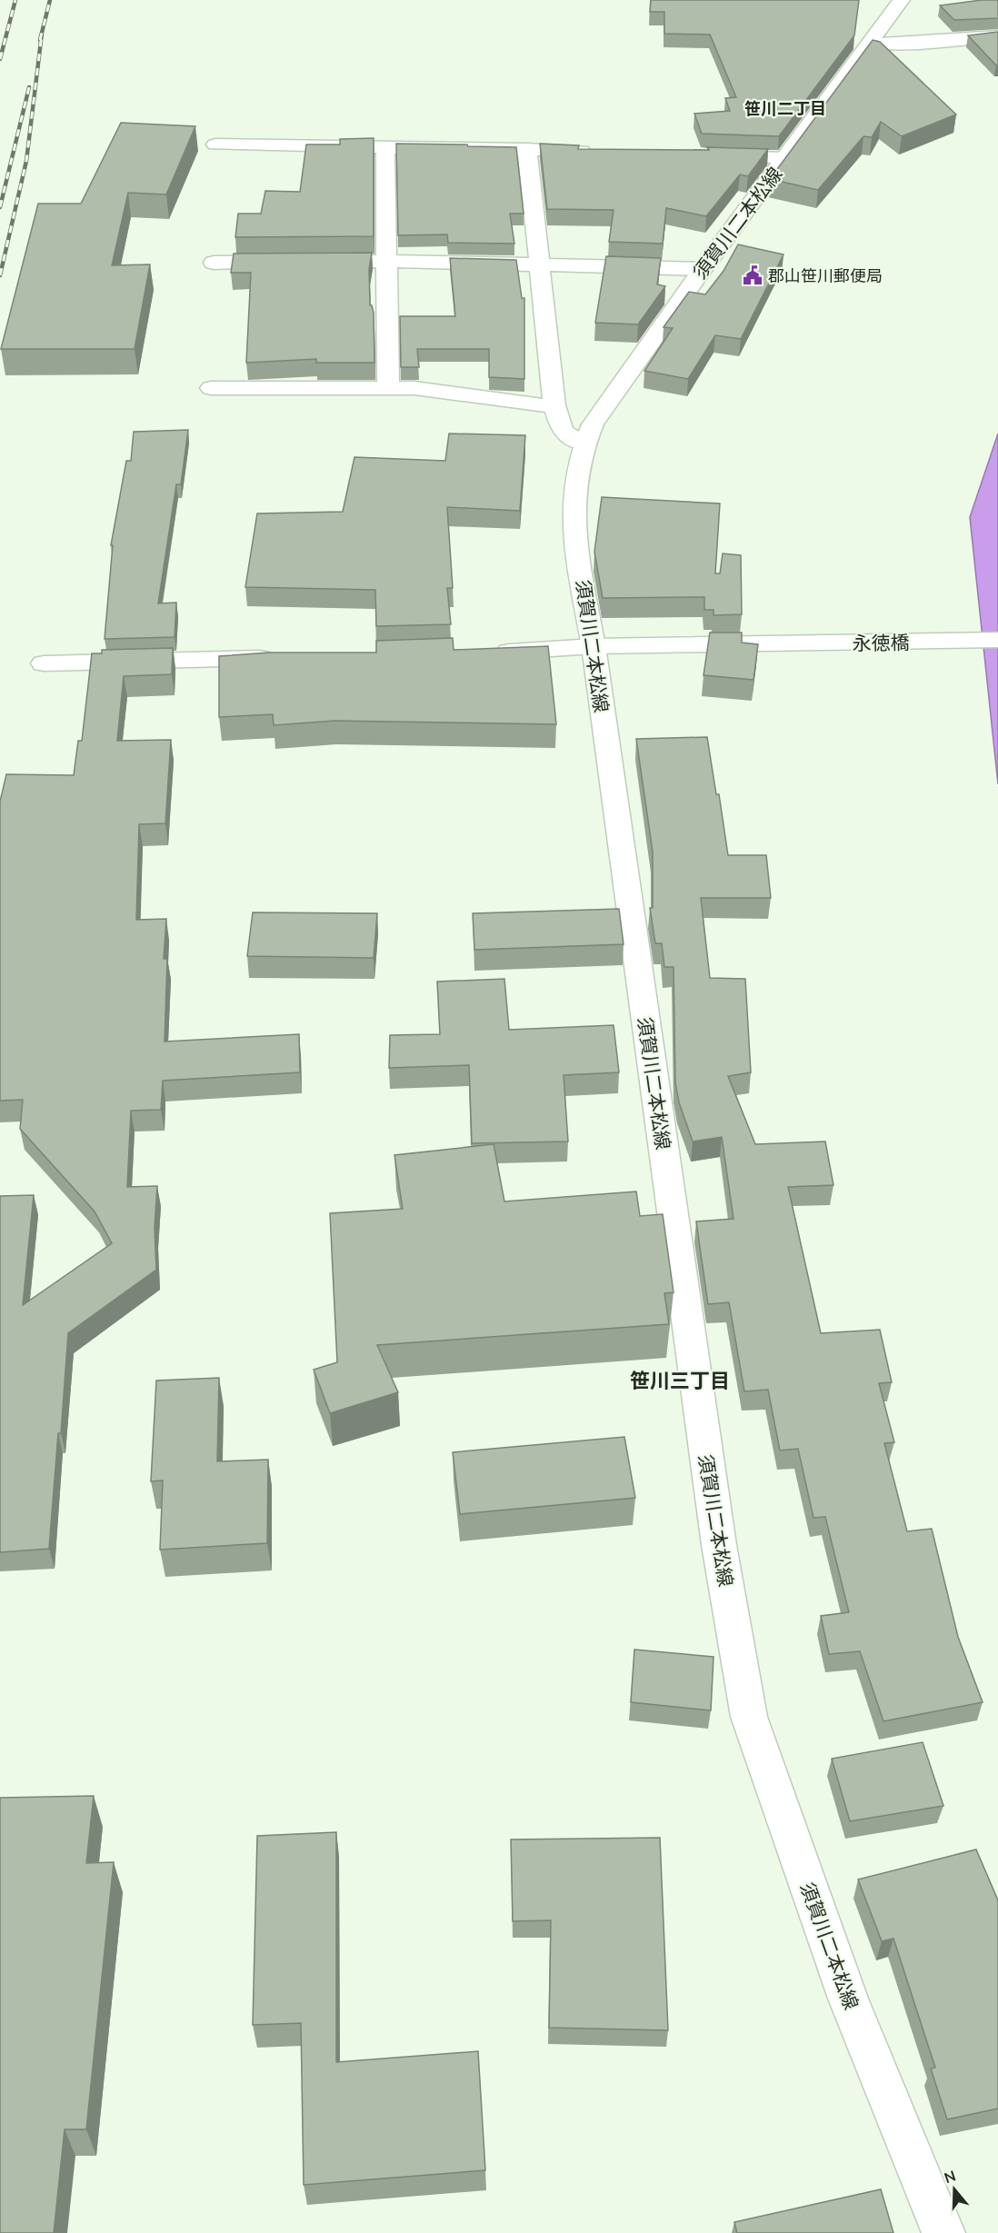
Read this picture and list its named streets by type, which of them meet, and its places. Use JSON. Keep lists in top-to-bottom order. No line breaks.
{"streets":{"street":["須賀川二本松線","永徳橋"]},"crossings":[["須賀川二本松線","永徳橋"]],"districts":["笹川二丁目","笹川三丁目"],"places":{"public building":["郡山笹川郵便局"]},"north":"top"}
